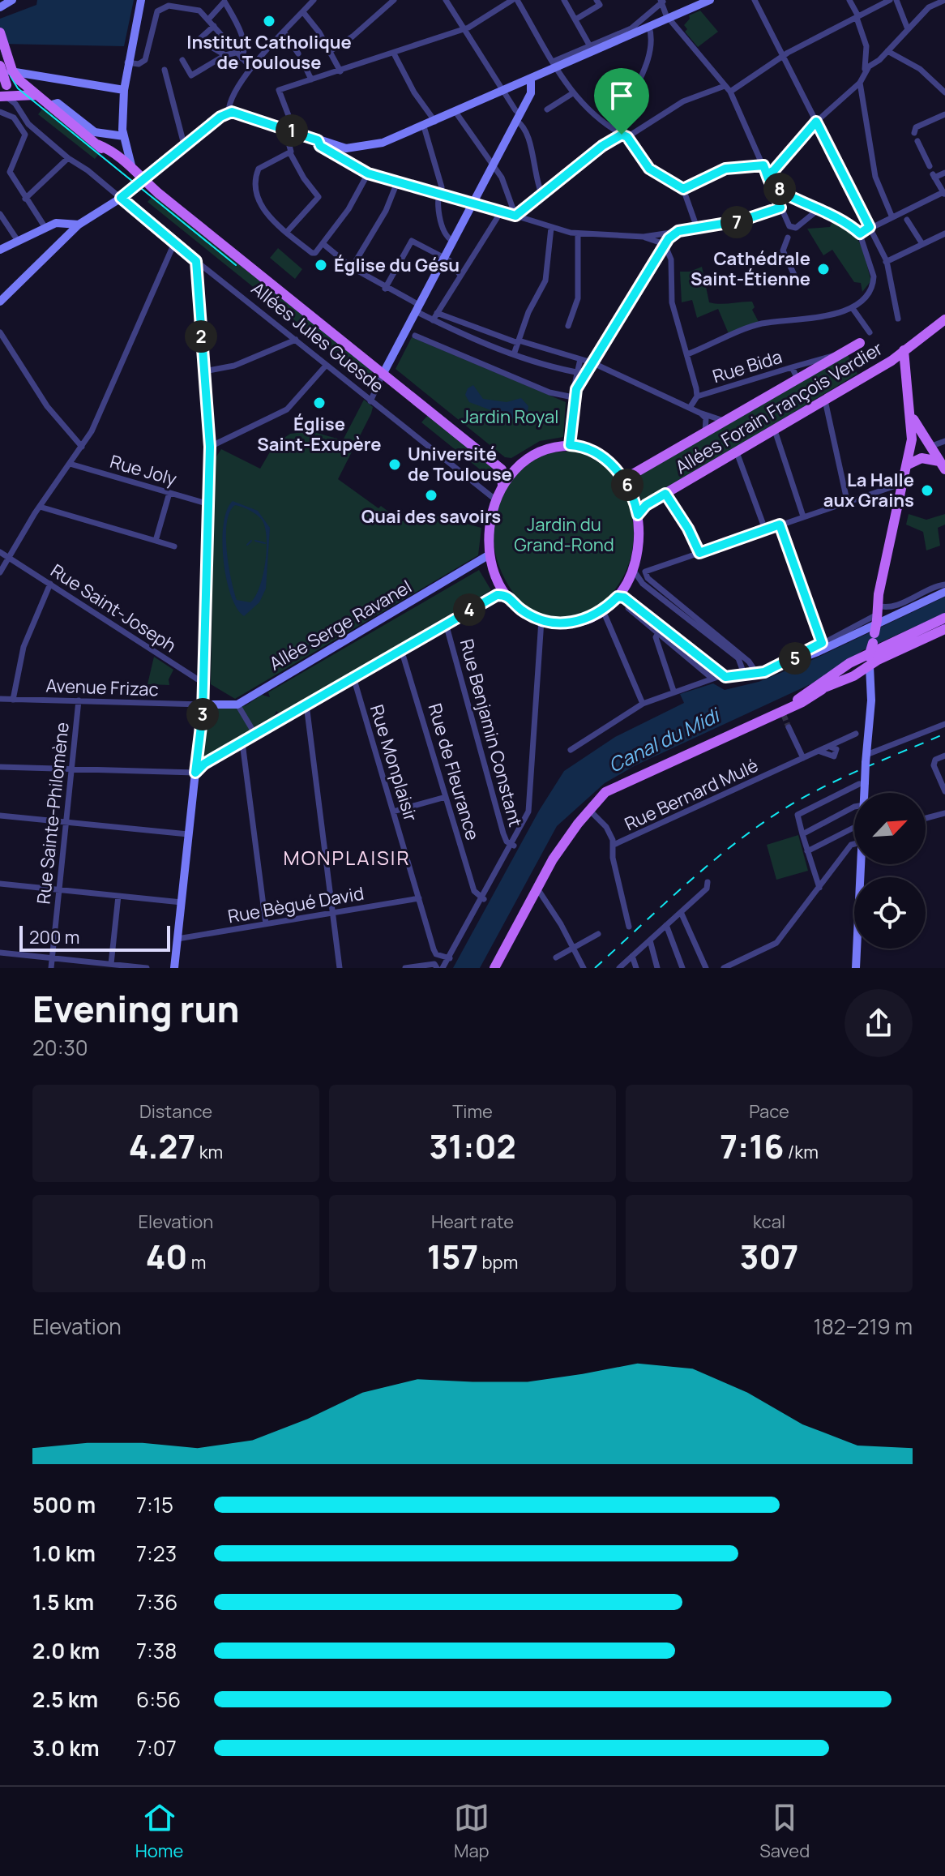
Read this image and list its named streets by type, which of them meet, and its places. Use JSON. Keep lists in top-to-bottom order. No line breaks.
{"streets":{"main road":["Allées Jules Guesde","Allées Forain François Verdier","Allée Serge Ravanel"],"street":["Rue Bida","Rue Joly","Rue Saint-Joseph","Avenue Frizac","Rue Benjamin Constant","Rue Monplaisir","Rue de Fleurance","Rue Bernard Mulé","Rue Sainte-Philomène","Rue Bègué David"]},"crossings":[["Allées Jules Guesde","Allées Forain François Verdier"],["Allées Jules Guesde","Allée Serge Ravanel"],["Rue Bida","Allées Forain François Verdier"],["Allées Forain François Verdier","Allée Serge Ravanel"],["Avenue Frizac","Rue Sainte-Philomène"],["Rue Monplaisir","Rue Bègué David"]],"districts":["MONPLAISIR"],"water":["Canal du Midi"],"parks":["Jardin Royal","Jardin du Grand-Rond"],"places":["Institut Catholique de Toulouse","Église du Gésu","Cathédrale Saint-Étienne","Église Saint-Exupère","Université de Toulouse","La Halle aux Grains","Quai des savoirs"],"scale_bar":"200 m","north":"top right","page":{"pins":["1","8","7","2","6","4","5","3"],"scale":"200 m","heading":["Evening run","20:30"],"stats":[["Distance","4.27 km"],["Time","31:02"],["Pace","7:16 /km"],["Elevation","40 m"],["Heart rate","157 bpm"],["kcal","307"]],"chart":["Elevation","182–219 m"],"list":[{"name":"500 m","note":"7:15"},{"name":"1.0 km","note":"7:23"},{"name":"1.5 km","note":"7:36"},{"name":"2.0 km","note":"7:38"},{"name":"2.5 km","note":"6:56"},{"name":"3.0 km","note":"7:07"}],"tabs":["Home","Map","Saved"]}}
